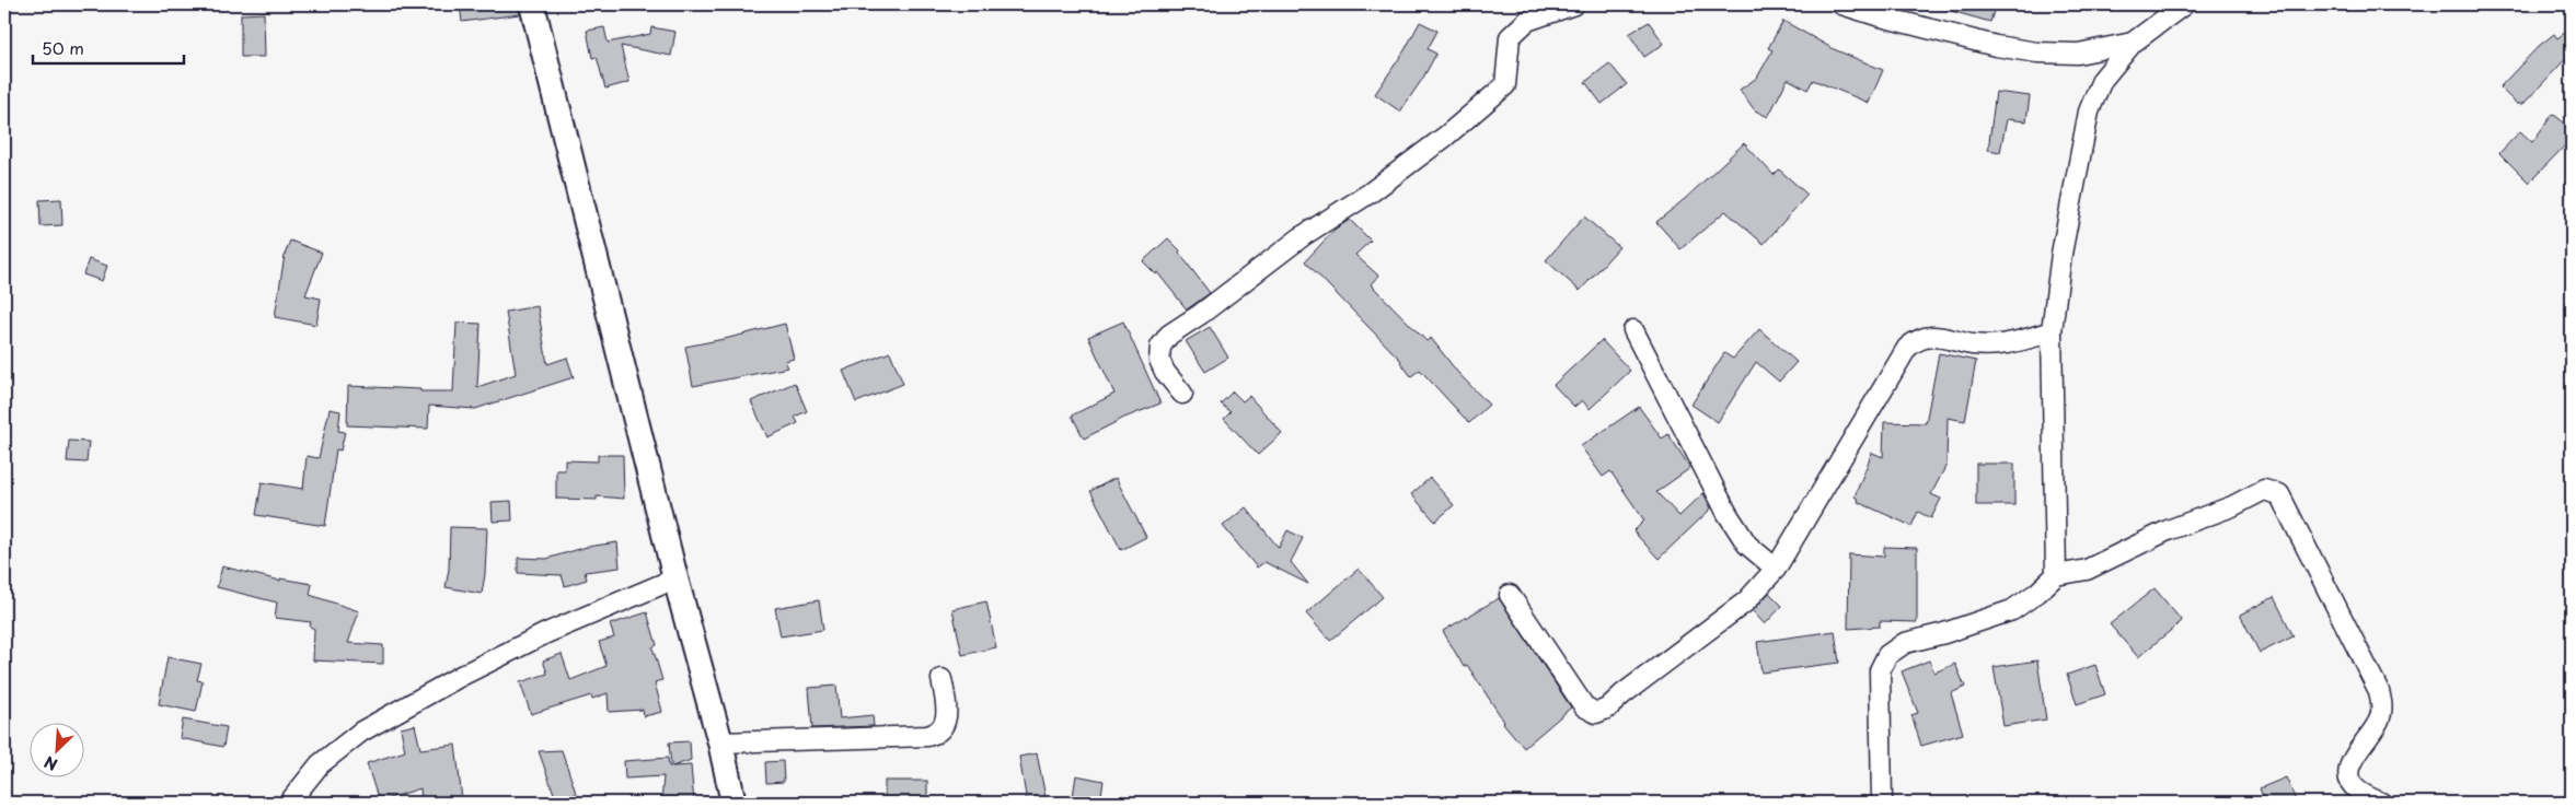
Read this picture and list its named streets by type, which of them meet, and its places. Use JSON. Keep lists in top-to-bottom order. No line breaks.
{"scale_bar":"50 m","north":"bottom left"}
